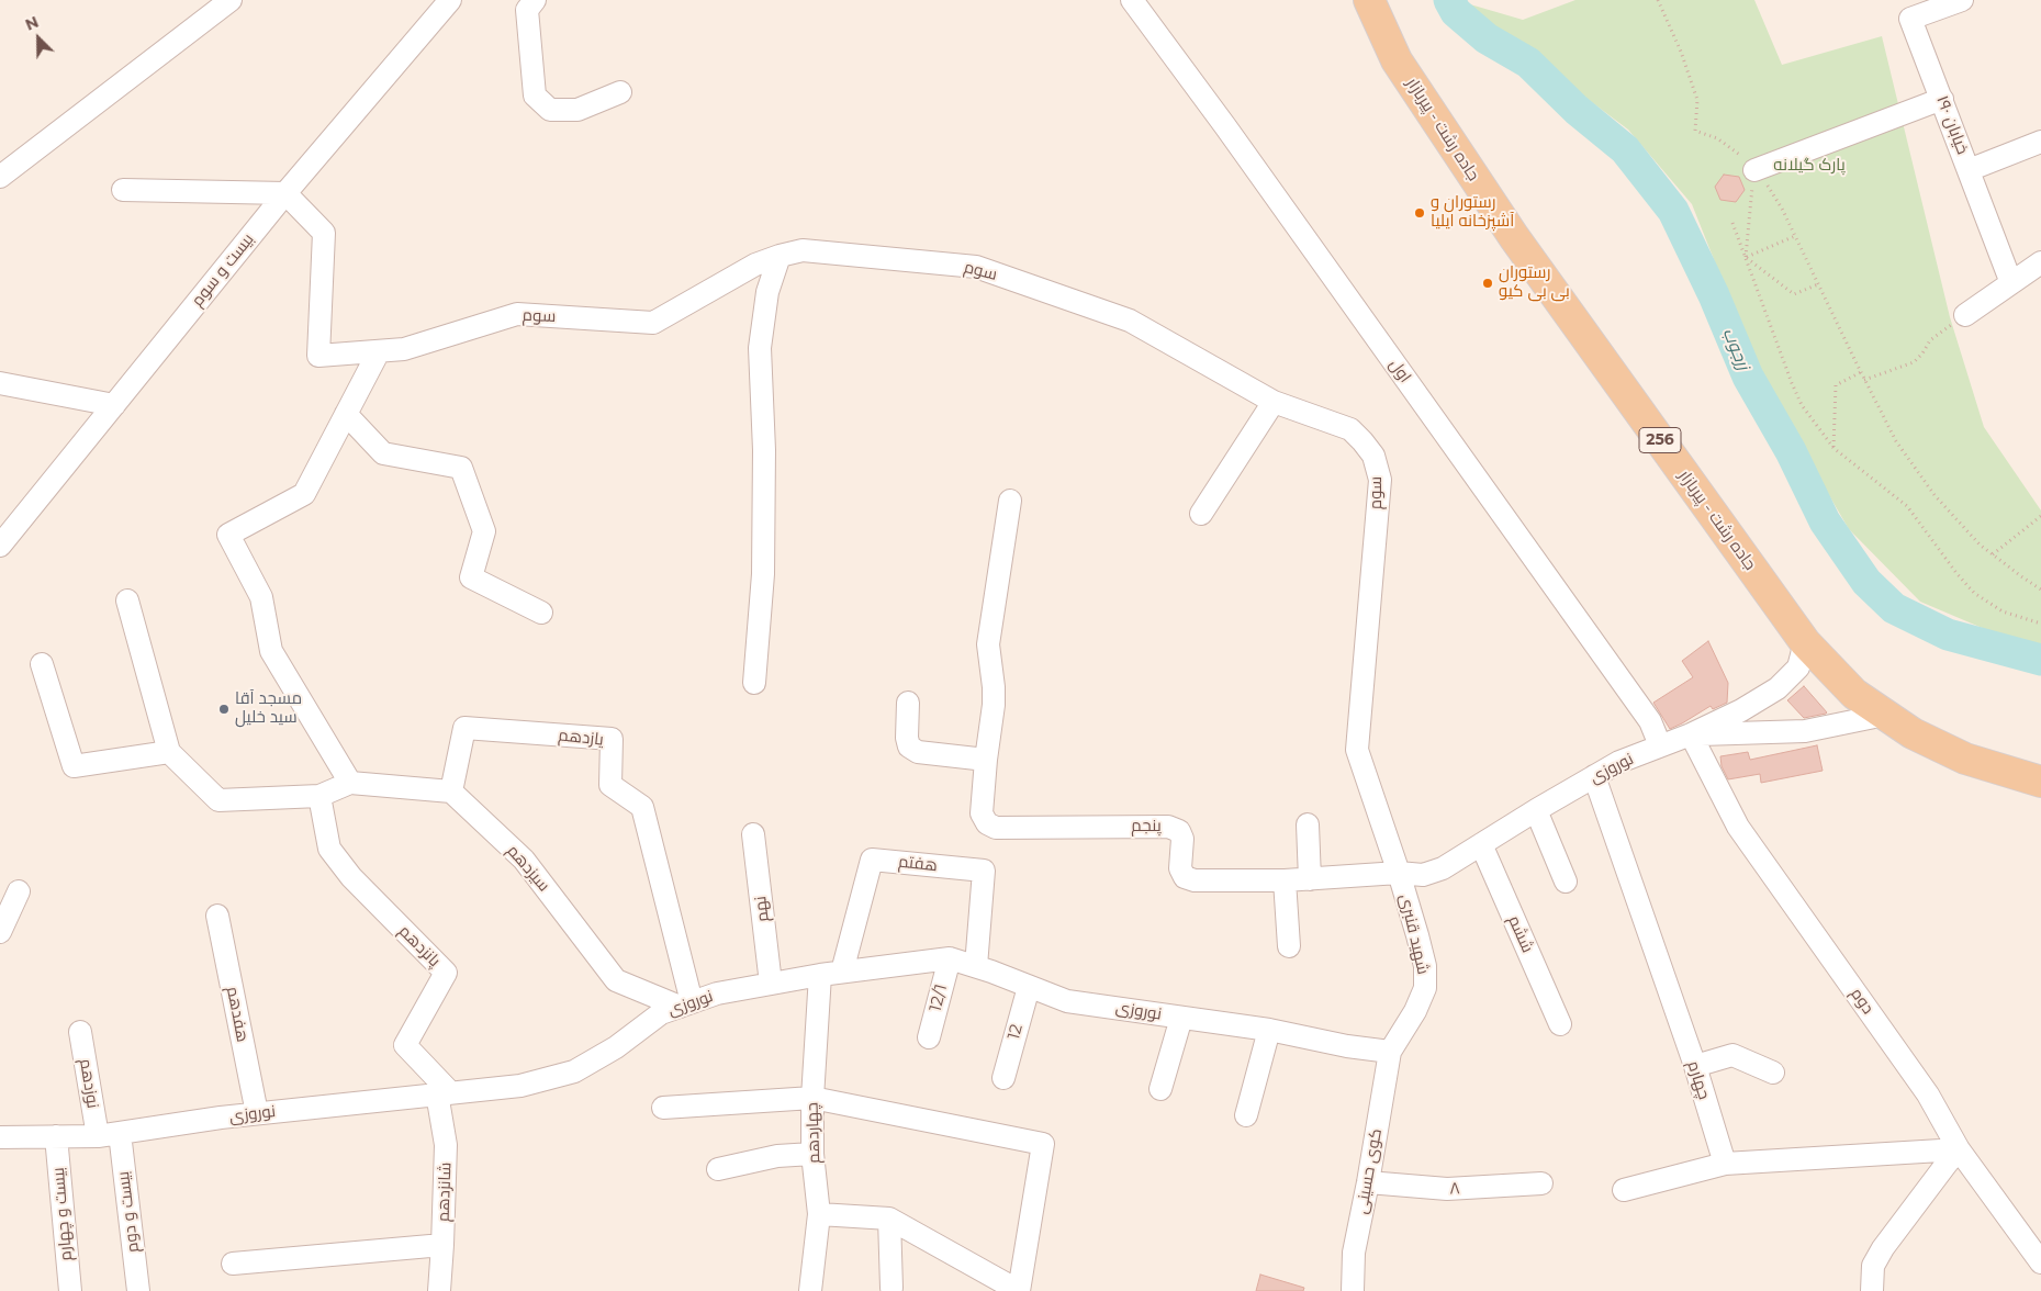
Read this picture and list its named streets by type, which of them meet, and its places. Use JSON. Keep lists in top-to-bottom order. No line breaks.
{"streets":{"main road":["جاده رشت - پیربازار","256"],"street":["خیابان ۱۹۰","بیست و سوم","سوم","اول","یازدهم","نوروزی","پنجم","هفتم","سیزدهم","نهم","شهید قنبری","ششم","پانزدهم","12/1","دوم","هفدهم","12","چهارم","نوزدهم","چهاردهم","کوی حسینی","۸","شانزدهم","بیست و دوم","بیست و چهارم"]},"crossings":[["جاده رشت - پیربازار","نوروزی"],["بیست و سوم","سوم"],["سوم","نوروزی"],["سوم","پنجم"],["سوم","شهید قنبری"],["اول","نوروزی"],["یازدهم","نوروزی"],["یازدهم","سیزدهم"],["نوروزی","پنجم"],["نوروزی","هفتم"],["نوروزی","سیزدهم"],["نوروزی","نهم"],["نوروزی","شهید قنبری"],["نوروزی","ششم"],["نوروزی","پانزدهم"],["نوروزی","12/1"],["نوروزی","دوم"],["نوروزی","هفدهم"],["نوروزی","12"],["نوروزی","چهارم"],["نوروزی","نوزدهم"],["نوروزی","چهاردهم"],["نوروزی","کوی حسینی"],["نوروزی","شانزدهم"],["نوروزی","بیست و دوم"],["نوروزی","بیست و چهارم"],["پنجم","شهید قنبری"],["شهید قنبری","کوی حسینی"],["پانزدهم","شانزدهم"],["کوی حسینی","۸"]],"water":["زرجوب"],"parks":["پارک گیلانه"],"places":["رستوران و آشپزخانه ایلیا","رستوران بی بی کیو","مسجد آقا سید خلیل"],"north":"top left"}
